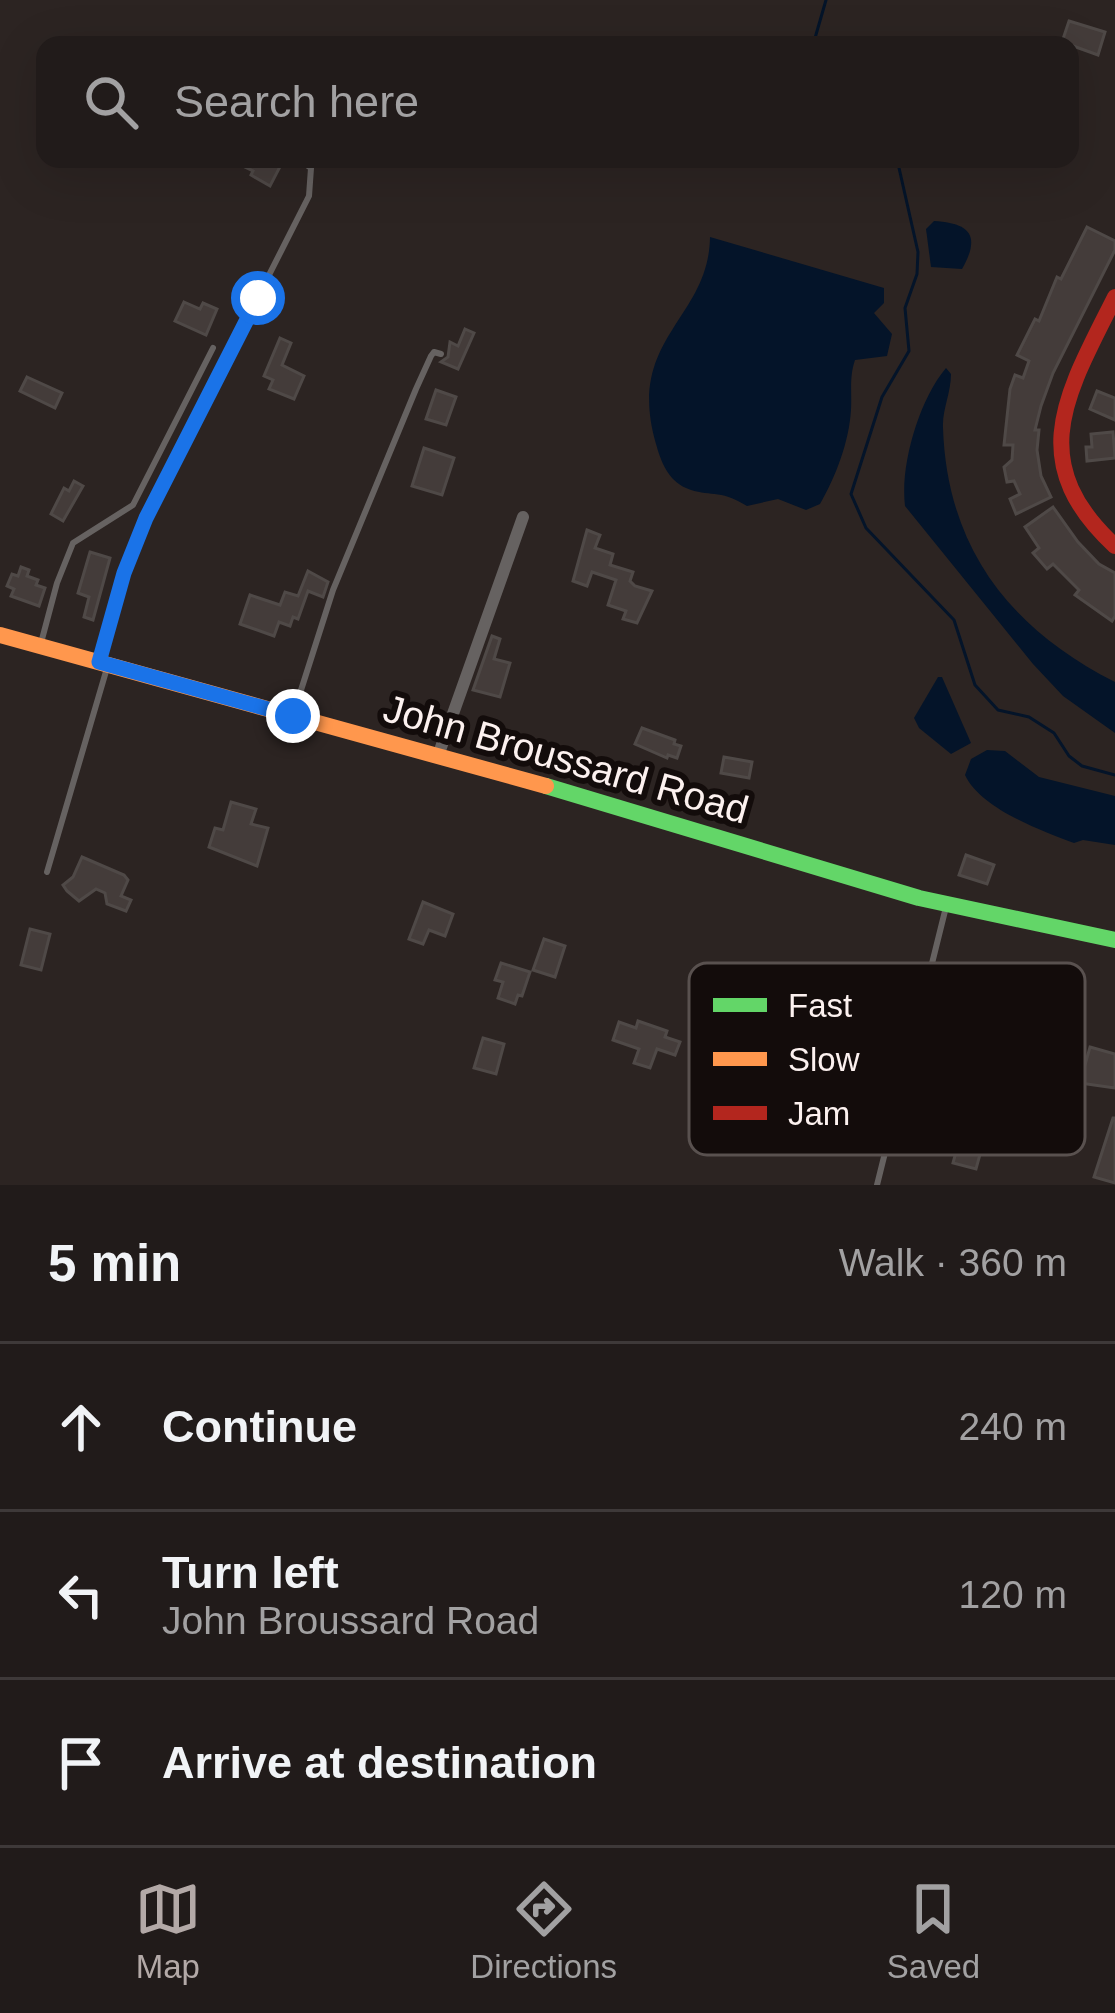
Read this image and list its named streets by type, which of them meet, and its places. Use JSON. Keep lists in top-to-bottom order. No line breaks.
{"streets":{"street":["John Broussard Road"]},"legend":["Fast","Slow","Jam"],"page":{"search":"Search here","heading":["5 min","Walk · 360 m"],"list":[["Continue","240 m"],["Turn left","John Broussard Road","120 m"],"Arrive at destination"],"nav":["Map","Directions","Saved"]}}
